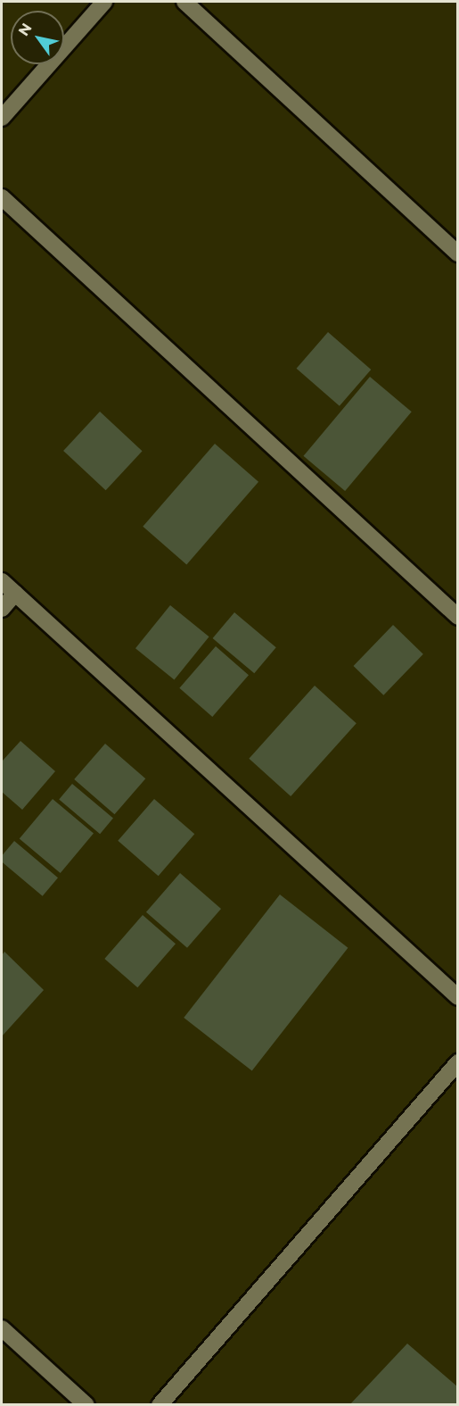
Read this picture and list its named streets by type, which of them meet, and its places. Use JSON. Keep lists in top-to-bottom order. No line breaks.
{"north":"top left"}
